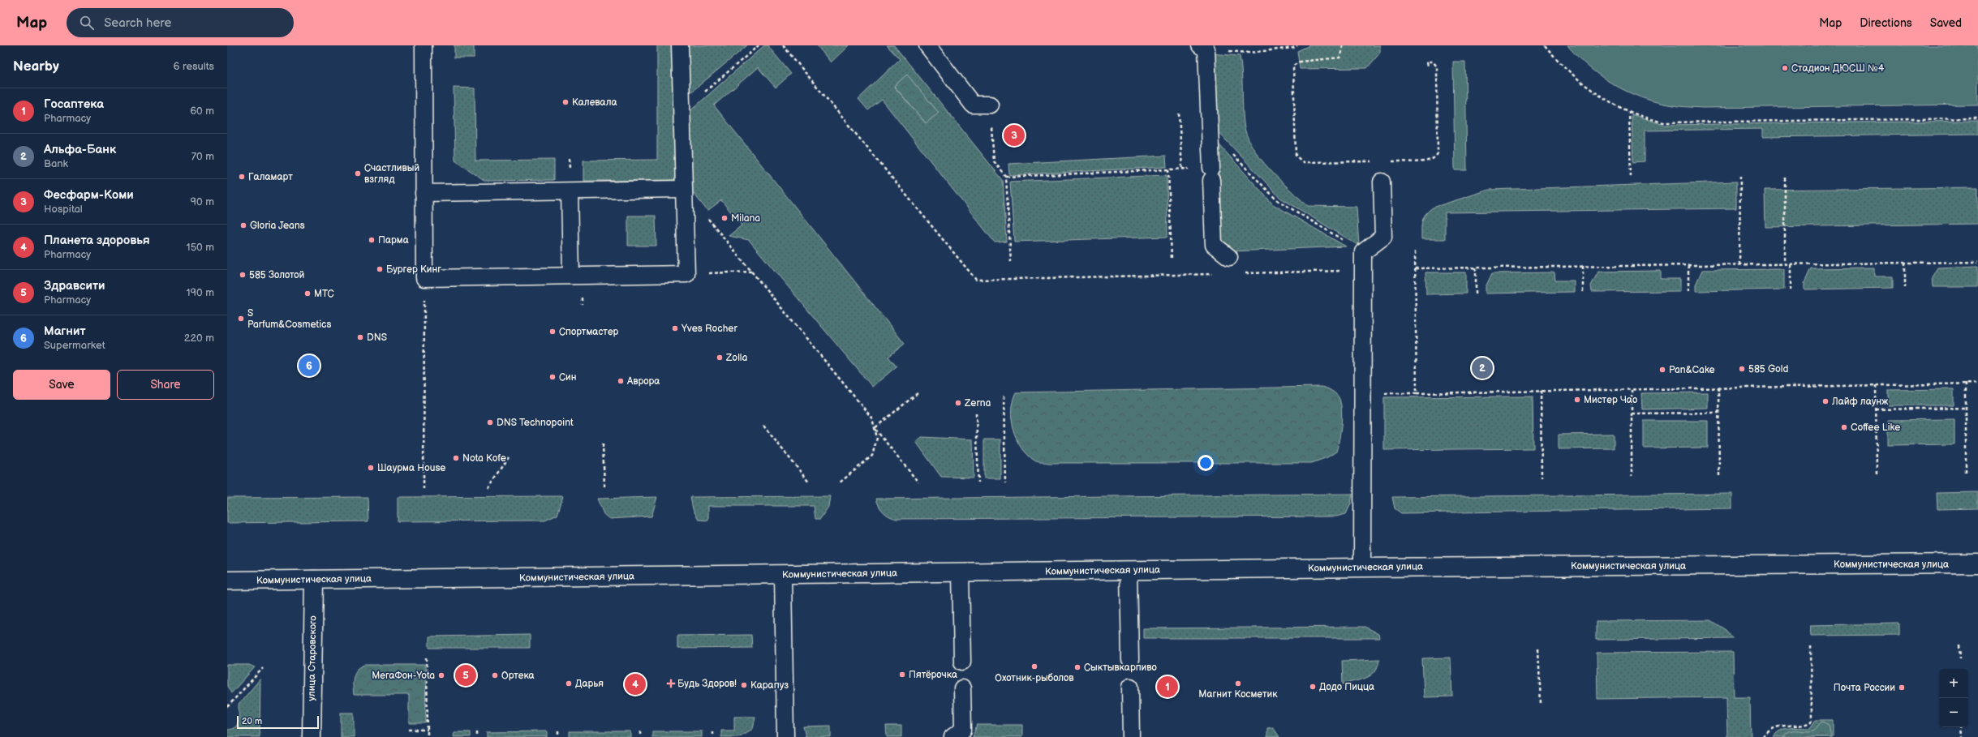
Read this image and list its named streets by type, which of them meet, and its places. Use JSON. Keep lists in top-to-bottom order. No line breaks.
{"streets":{"main road":["Коммунистическая улица","улица Старовского"]},"crossings":[["Коммунистическая улица","улица Старовского"]],"places":{"other":["Стадион ДЮСШ №4","Калевала","Счастливый взгляд","Галамарт","Milana","Gloria Jeans","Парма","Бургер Кинг","585 Золотой","МТС","S Parfum&Cosmetics","Yves Rocher","Спортмастер","DNS","Zolla","585 Gold","Pan&Cake","Син","Аврора","Мистер Чао","Лайф лаунж","Zerna","DNS Technopoint","Coffee Like","Nota Kofe","Шаурма House","Охотник-рыболов","Сыктывкарпиво","Пятёрочка","МегаФон-Yota","Ортека","Дарья","Магнит Косметик","Карапуз","Додо Пицца","Почта России"],"health":["Будь Здоров!"]},"scale_bar":"20 m","page":{"header":"Map","search":"Search here","nav":["Map","Directions","Saved"],"heading":["Nearby","6 results"],"list":[{"mark":"1","name":"Госаптека","note":"Pharmacy","value":"60 m"},{"mark":"2","name":"Альфа-Банк","note":"Bank","value":"70 m"},{"mark":"3","name":"Фесфарм-Коми","note":"Hospital","value":"90 m"},{"mark":"4","name":"Планета здоровья","note":"Pharmacy","value":"150 m"},{"mark":"5","name":"Здравсити","note":"Pharmacy","value":"190 m"},{"mark":"6","name":"Магнит","note":"Supermarket","value":"220 m"}],"pins":["3","6","2","5","4","1"],"buttons":["Save","Share"],"map_buttons":["+","−"],"scale":"20 m"}}
